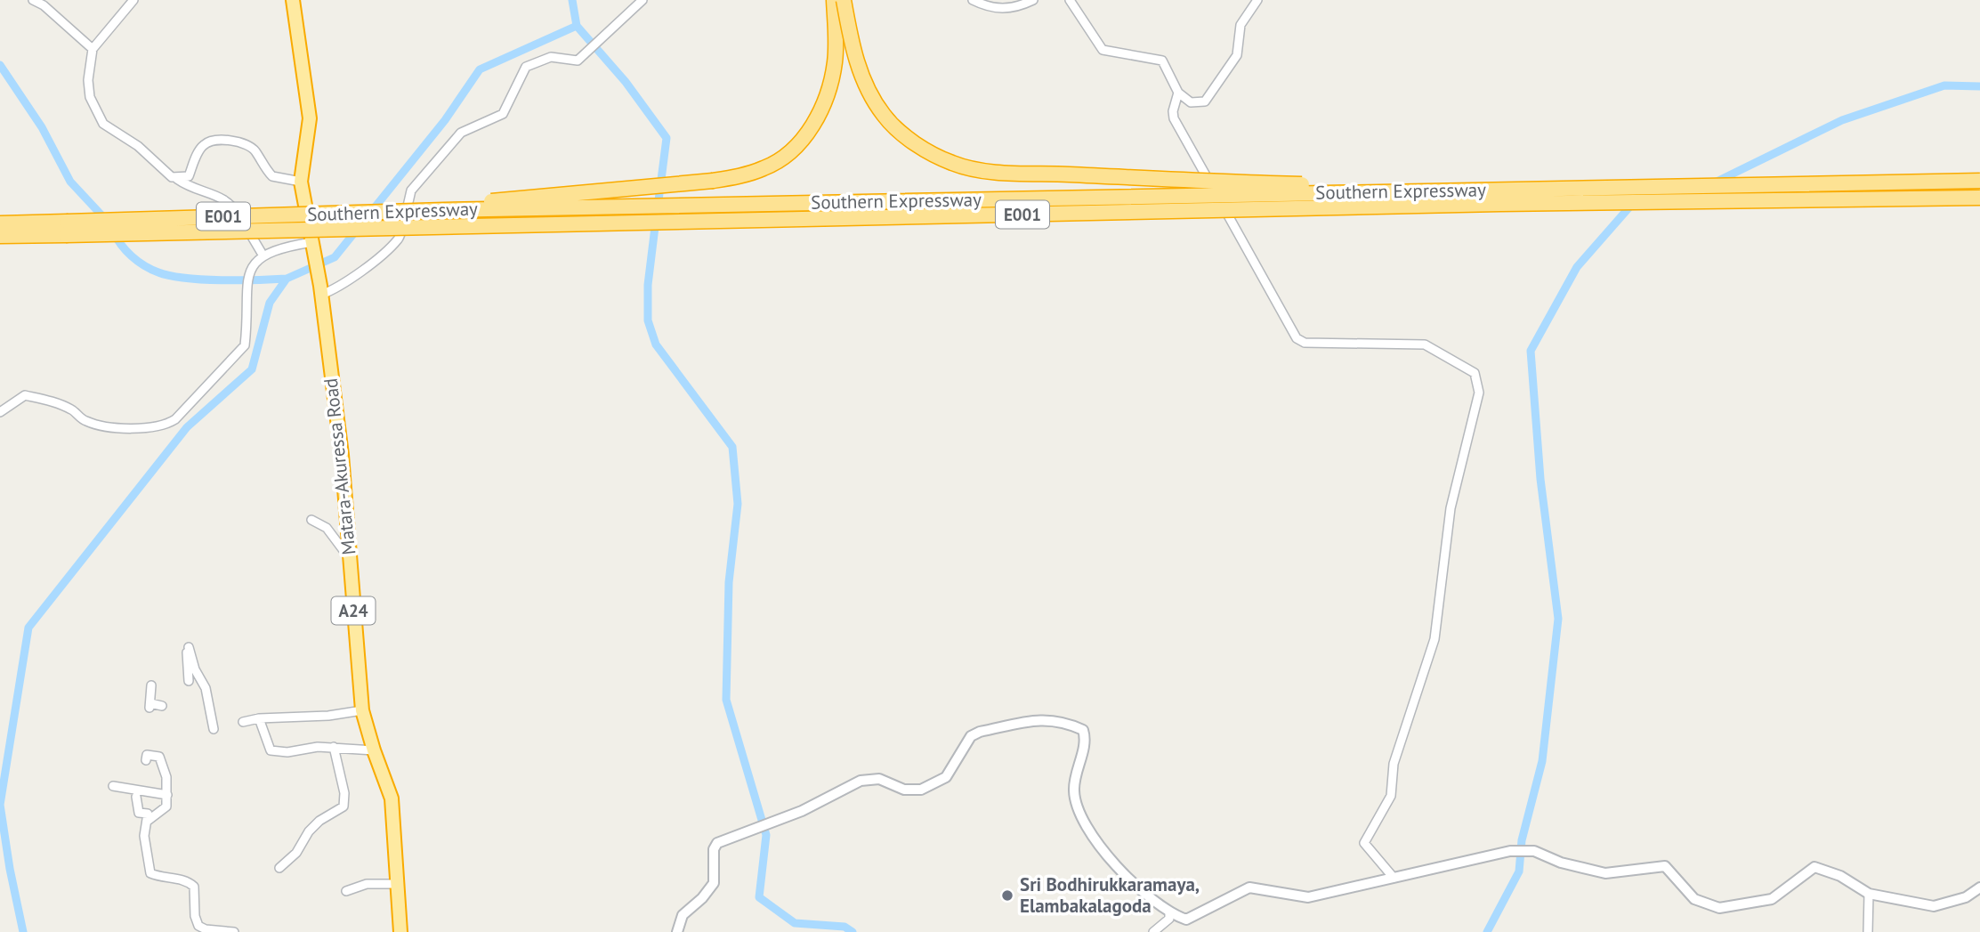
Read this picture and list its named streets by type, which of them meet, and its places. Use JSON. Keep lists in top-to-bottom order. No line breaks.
{"streets":{"highway":["Southern Expressway","E001","Matara-Akuressa Road","A24"]},"places":["Sri Bodhirukkaramaya, Elambakalagoda"]}
